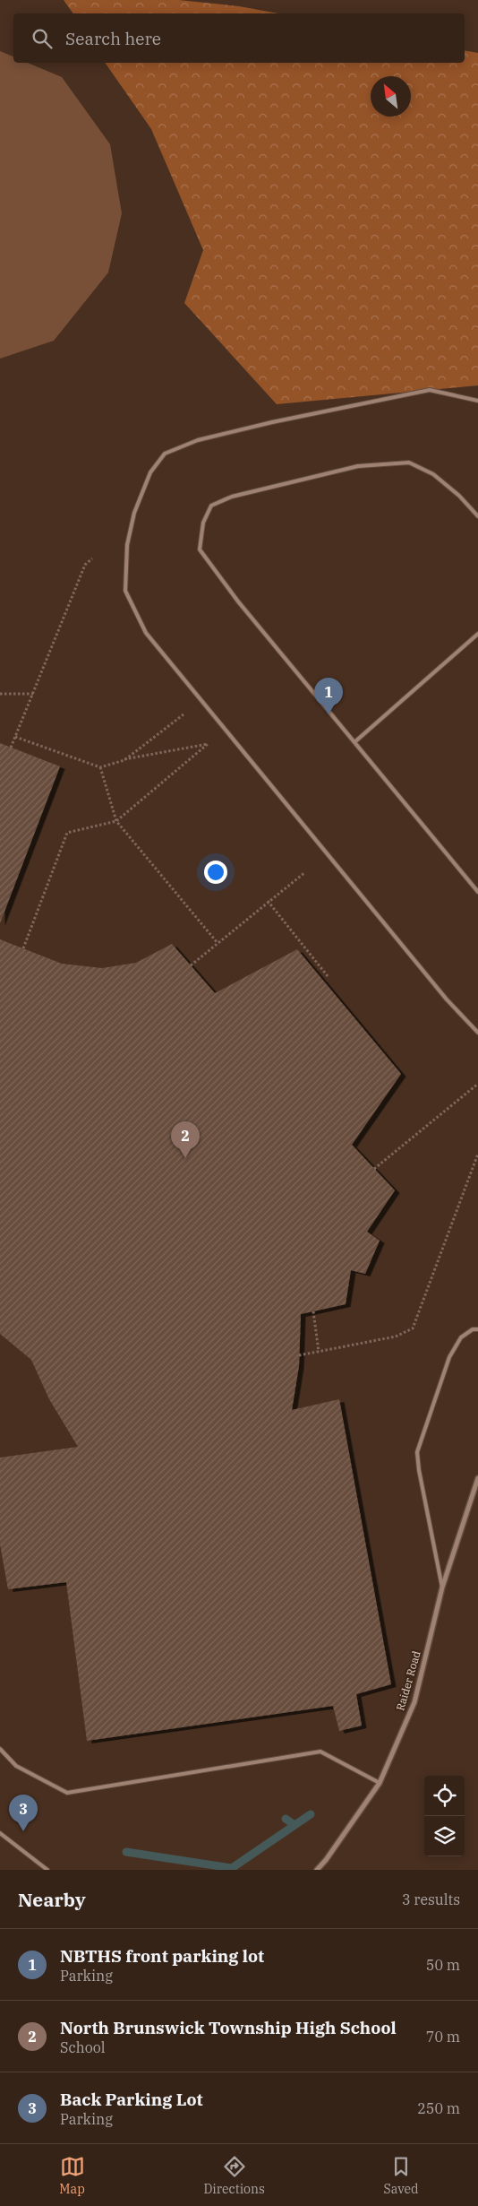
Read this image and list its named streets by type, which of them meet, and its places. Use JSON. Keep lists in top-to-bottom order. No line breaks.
{"streets":{"street":["Raider Road"]},"north":"top left","page":{"search":"Search here","pins":["1","2","3"],"heading":["Nearby","3 results"],"list":[{"mark":"1","name":"NBTHS front parking lot","note":"Parking","value":"50 m"},{"mark":"2","name":"North Brunswick Township High School","note":"School","value":"70 m"},{"mark":"3","name":"Back Parking Lot","note":"Parking","value":"250 m"}],"nav":["Map","Directions","Saved"]}}
